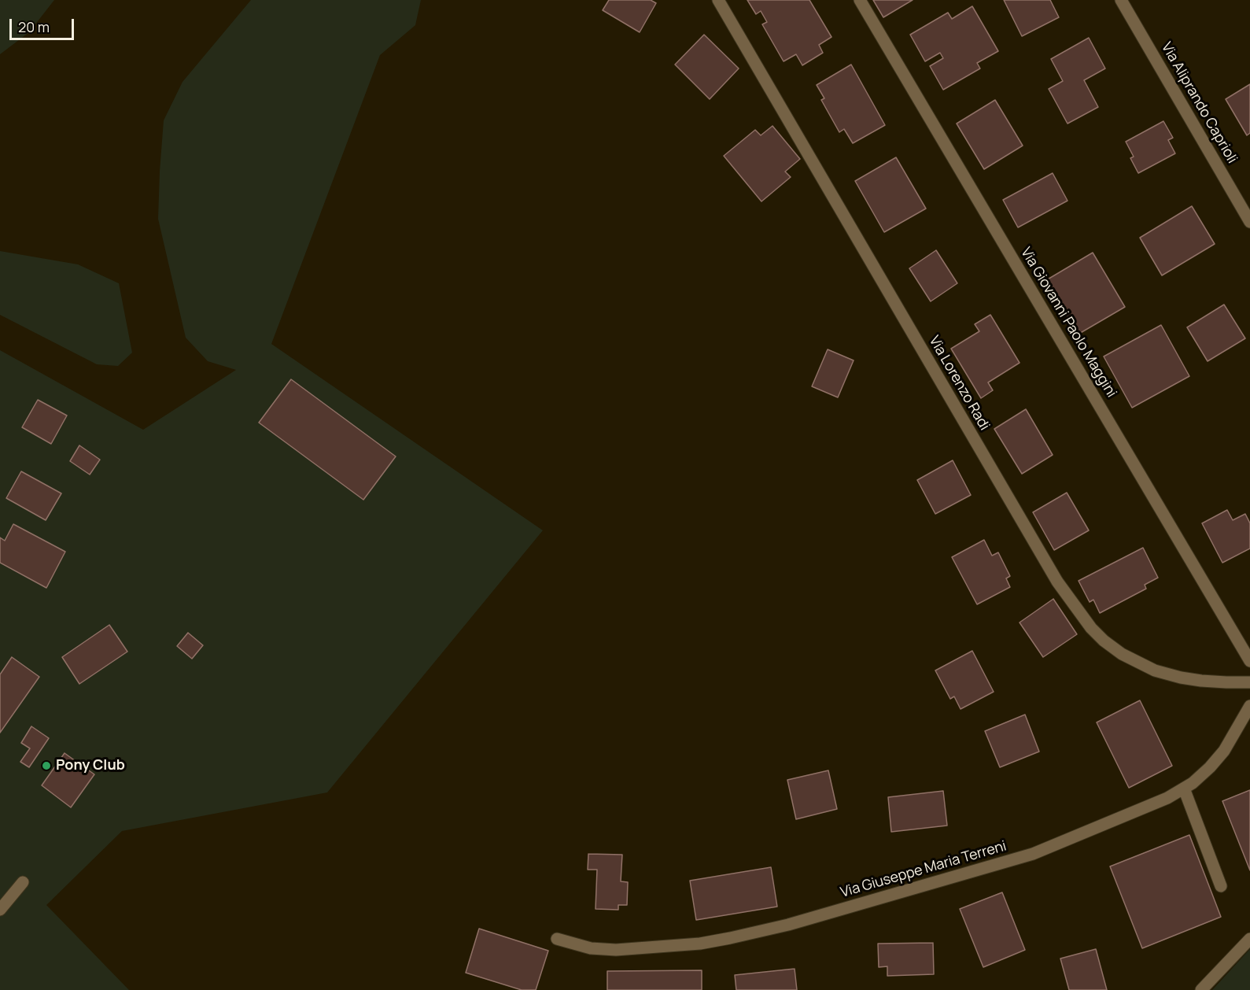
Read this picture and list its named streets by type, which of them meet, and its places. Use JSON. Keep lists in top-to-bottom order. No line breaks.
{"streets":{"street":["Via Aliprando Caprioli","Via Giovanni Paolo Maggini","Via Lorenzo Radi","Via Giuseppe Maria Terreni"]},"places":["Pony Club"],"scale_bar":"20 m"}
